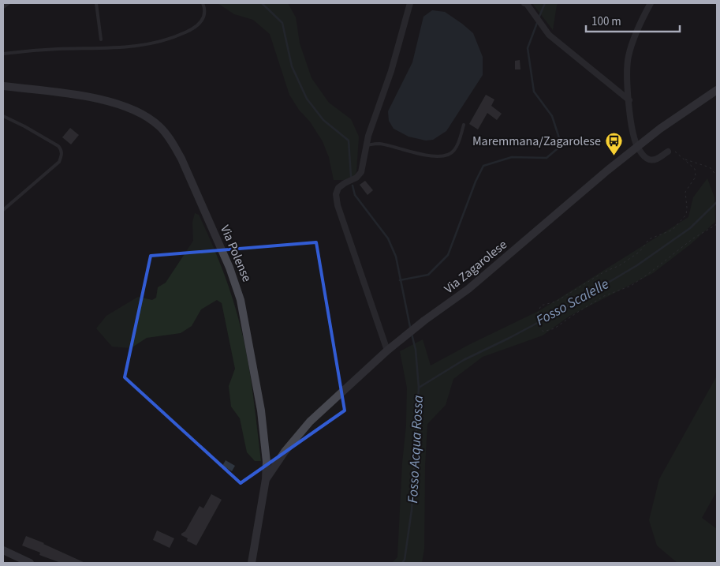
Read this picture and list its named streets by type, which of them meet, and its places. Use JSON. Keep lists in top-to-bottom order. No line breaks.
{"streets":{"main road":["Via Polense","Via Zagarolese"]},"crossings":[["Via Polense","Via Zagarolese"]],"water":["Fosso Scalelle","Fosso Acqua Rossa"],"places":{"bus stop":["Maremmana/Zagarolese"]},"scale_bar":"100 m"}
